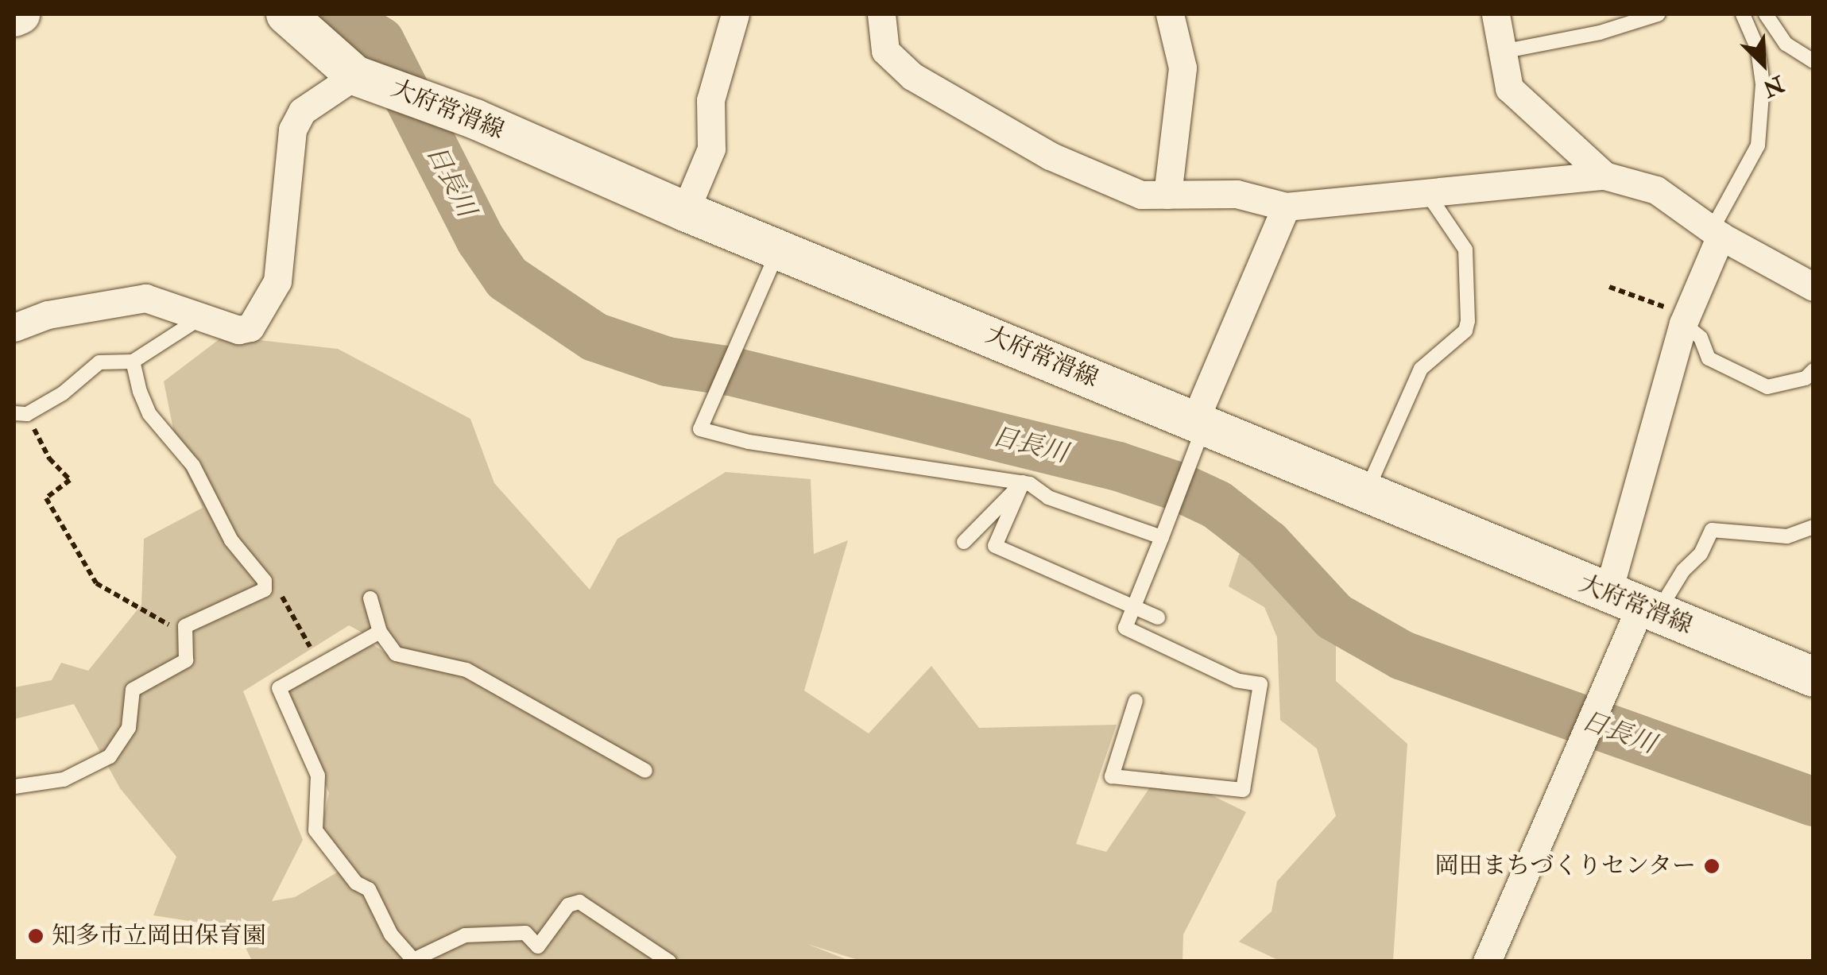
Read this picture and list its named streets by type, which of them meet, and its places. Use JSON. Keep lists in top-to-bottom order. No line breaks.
{"streets":{"main road":["大府常滑線"]},"water":["日長川"],"places":["岡田まちづくりセンター","知多市立岡田保育園"],"north":"bottom right"}
